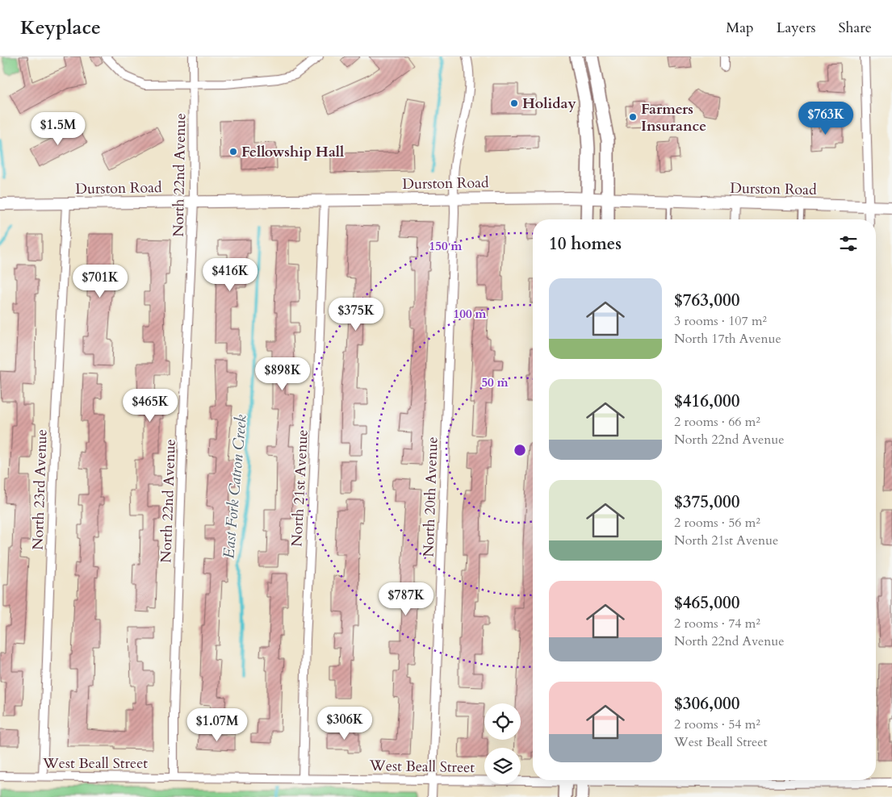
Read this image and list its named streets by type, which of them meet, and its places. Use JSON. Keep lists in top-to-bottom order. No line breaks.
{"streets":{"main road":["Durston Road"],"street":["North 22nd Avenue","North 21st Avenue","North 23rd Avenue","North 20th Avenue","West Beall Street"]},"crossings":[["North 22nd Avenue","Durston Road"],["North 22nd Avenue","West Beall Street"],["Durston Road","North 21st Avenue"],["Durston Road","North 23rd Avenue"],["Durston Road","North 20th Avenue"],["North 21st Avenue","West Beall Street"],["North 23rd Avenue","West Beall Street"],["North 20th Avenue","West Beall Street"]],"water":["East Fork Catron Creek"],"places":["Holiday","Farmers Insurance","Fellowship Hall"],"page":{"header":"Keyplace","nav":["Map","Layers","Share"],"price":["$763K","$1.5M","$416K","$701K","$375K","$898K","$465K","$787K","$306K","$1.07M"],"heading":"10 homes","list":[{"name":"$763,000","note":"3 rooms · 107 m² · North 17th Avenue"},{"name":"$416,000","note":"2 rooms · 66 m² · North 22nd Avenue"},{"name":"$375,000","note":"2 rooms · 56 m² · North 21st Avenue"},{"name":"$465,000","note":"2 rooms · 74 m² · North 22nd Avenue"},{"name":"$306,000","note":"2 rooms · 54 m² · West Beall Street"}]},"rings":["150 m","100 m","50 m"]}
